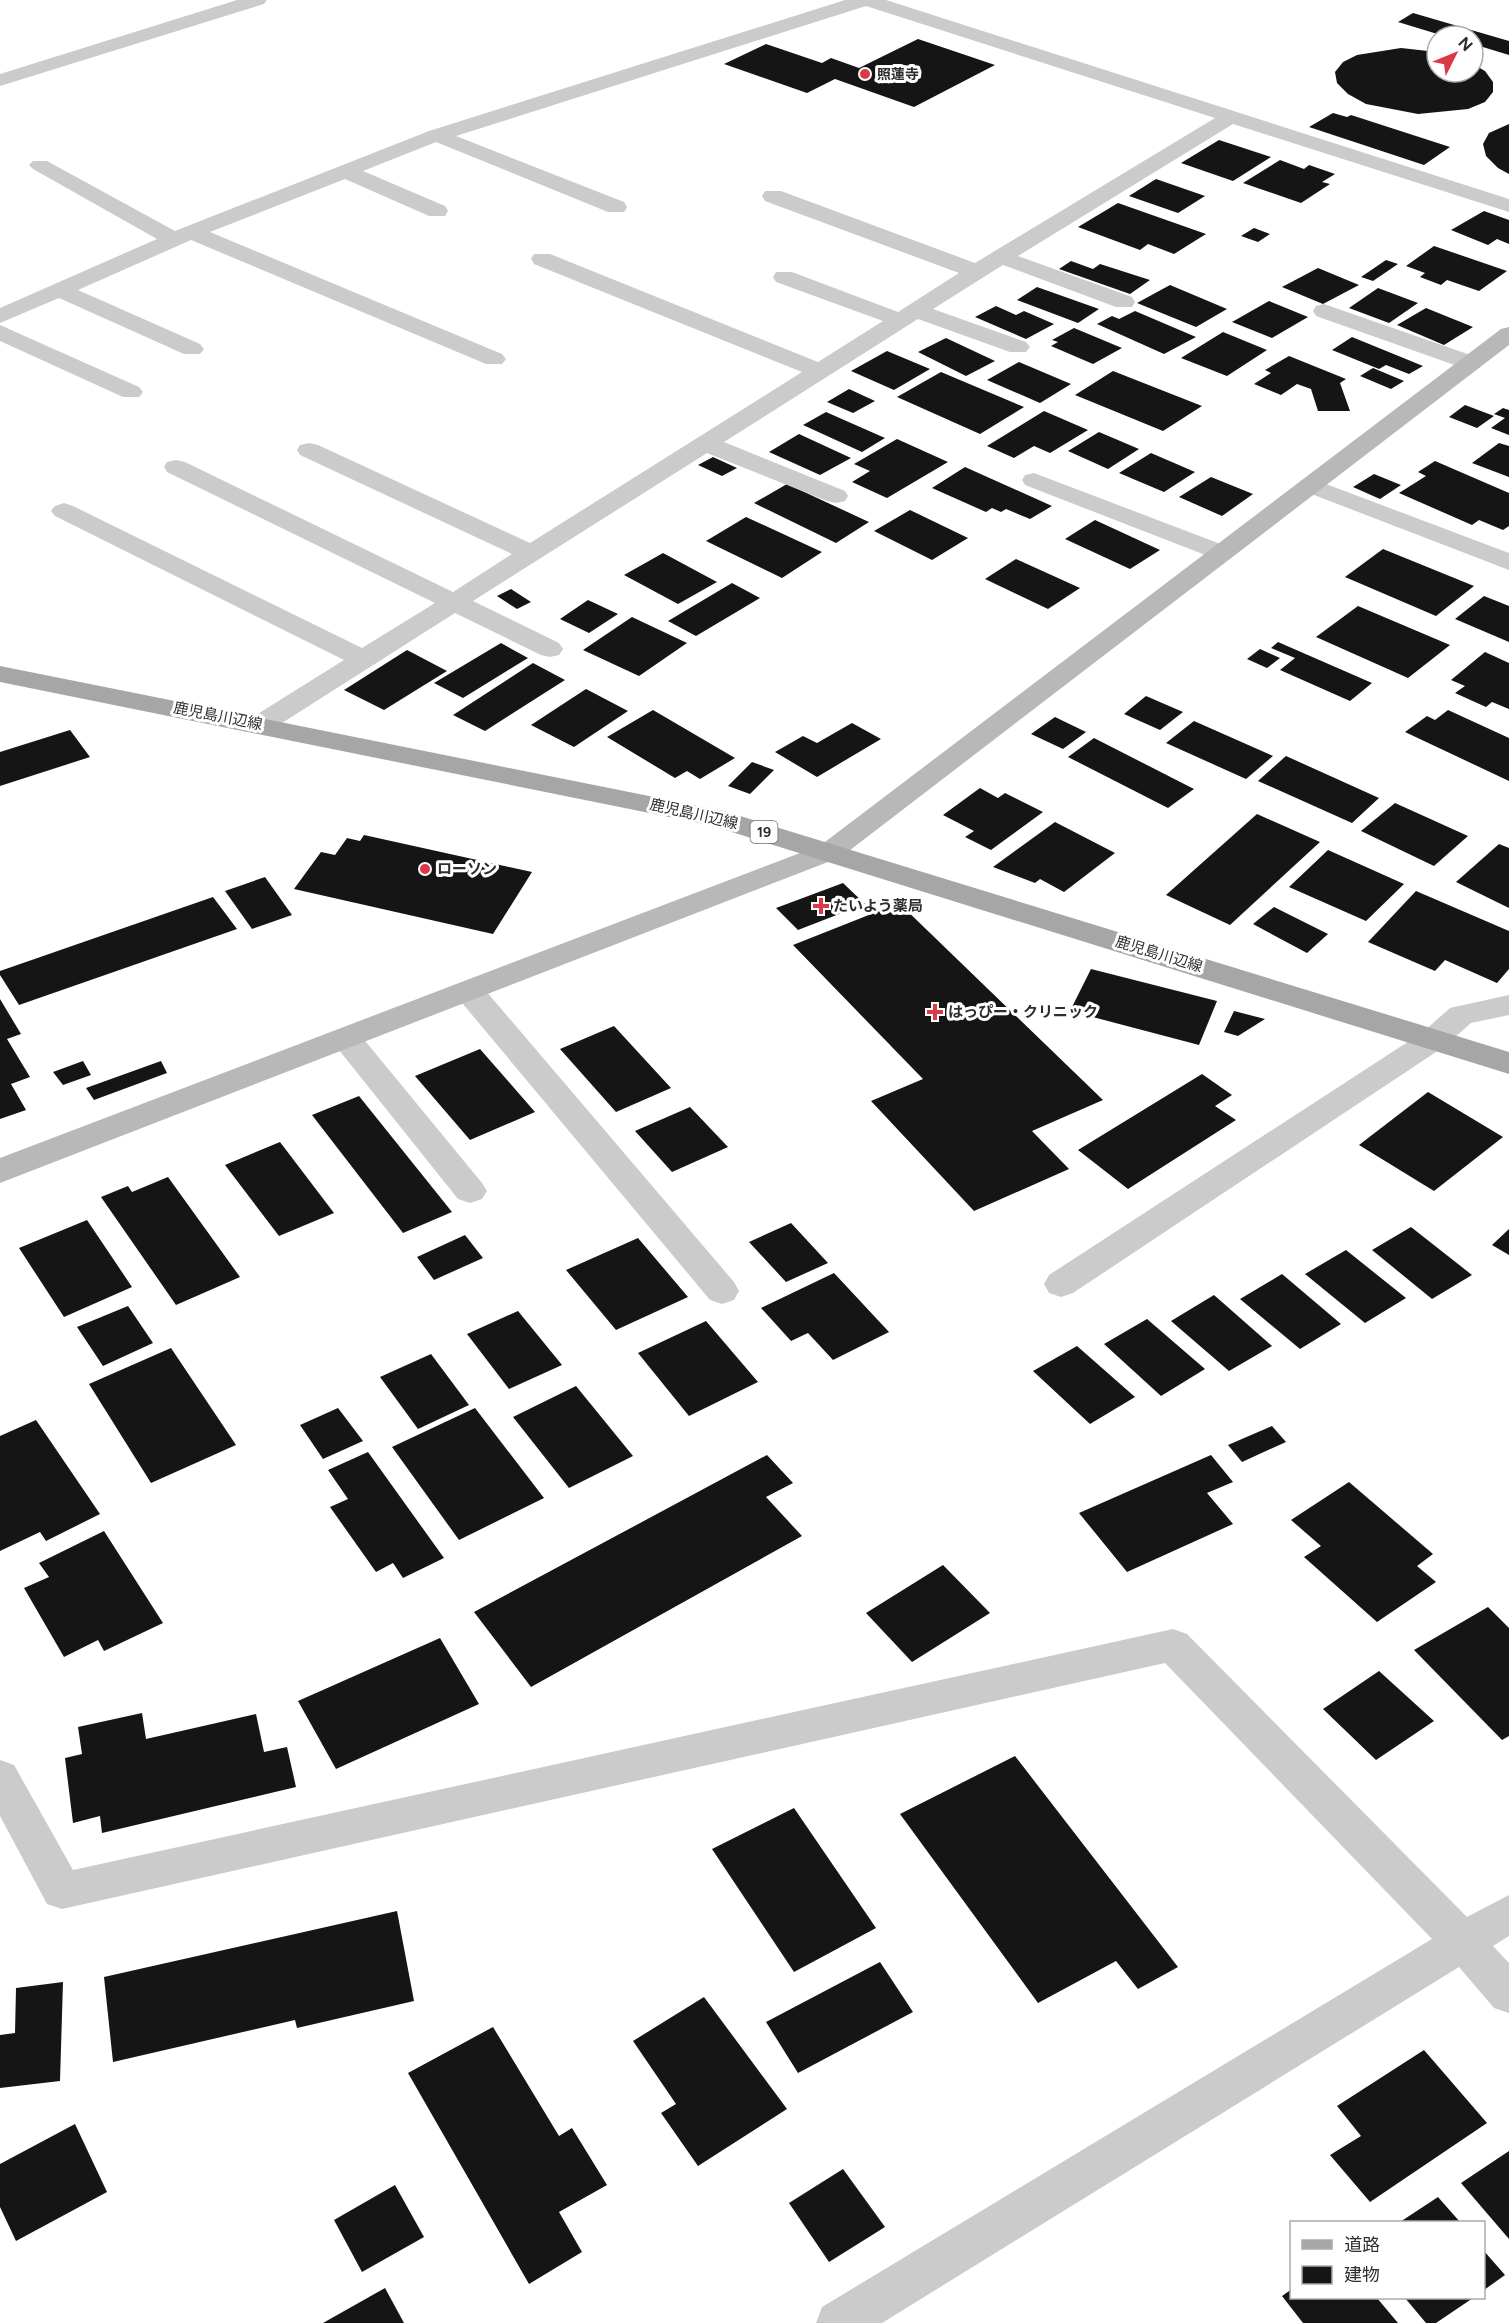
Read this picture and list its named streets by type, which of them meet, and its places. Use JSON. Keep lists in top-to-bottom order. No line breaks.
{"streets":{"main road":["鹿児島川辺線","19"]},"places":{"other":["照蓮寺","ローソン"],"health":["たいよう薬局","はっぴー・クリニック"]},"legend":["道路","建物"],"north":"top right"}
